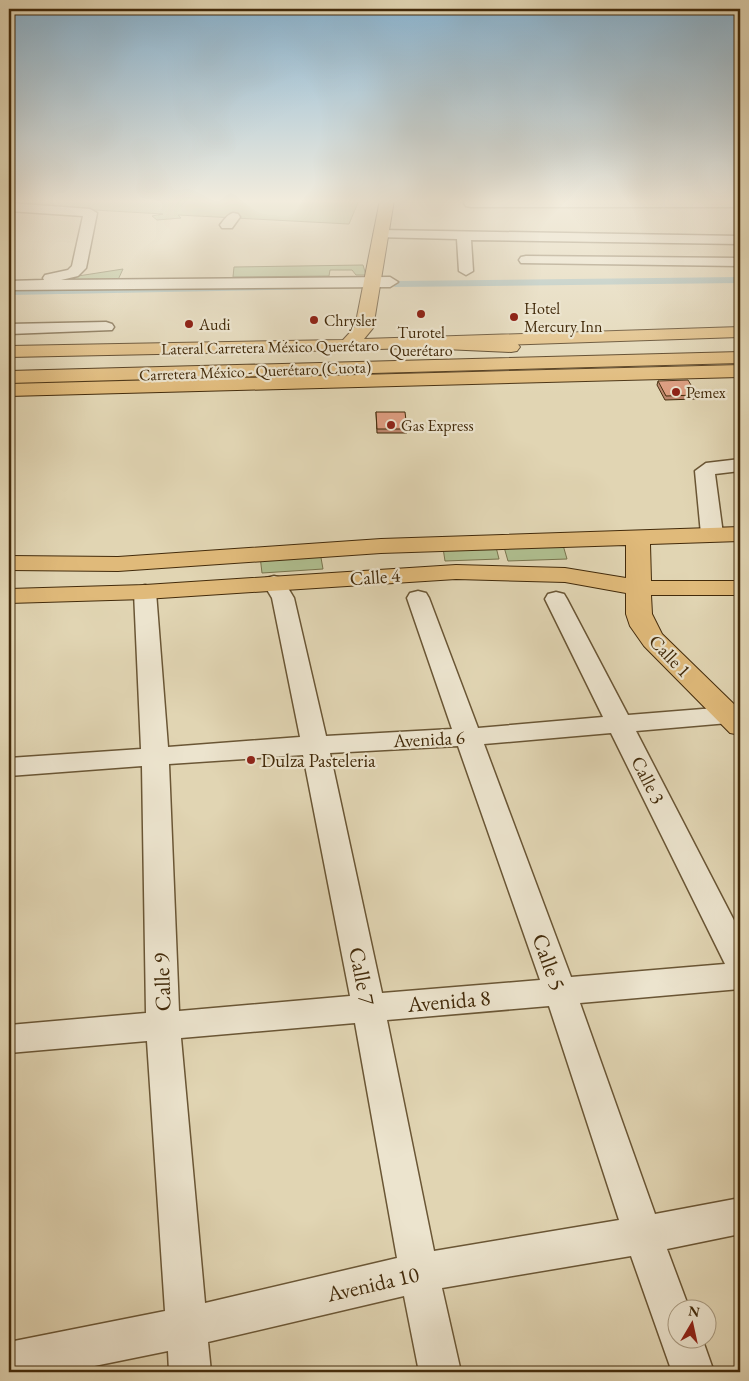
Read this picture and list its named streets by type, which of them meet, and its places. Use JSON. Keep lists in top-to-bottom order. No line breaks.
{"streets":{"main road":["Lateral Carretera México Querétaro","Carretera México - Querétaro (Cuota)","Calle 4","Calle 1"],"street":["Avenida 6","Calle 3","Calle 5","Calle 7","Calle 9","Avenida 8","Avenida 10"]},"crossings":[["Calle 4","Calle 1"],["Calle 4","Calle 7"],["Calle 4","Calle 9"],["Calle 1","Avenida 6"],["Avenida 6","Calle 3"],["Avenida 6","Calle 5"],["Avenida 6","Calle 7"],["Avenida 6","Calle 9"],["Calle 5","Avenida 8"],["Calle 5","Avenida 10"],["Calle 7","Avenida 8"],["Calle 7","Avenida 10"],["Calle 9","Avenida 8"],["Calle 9","Avenida 10"]],"places":["Turotel Querétaro","Hotel Mercury Inn","Chrysler","Audi","Pemex","Gas Express","Dulza Pasteleria"],"north":"top"}
